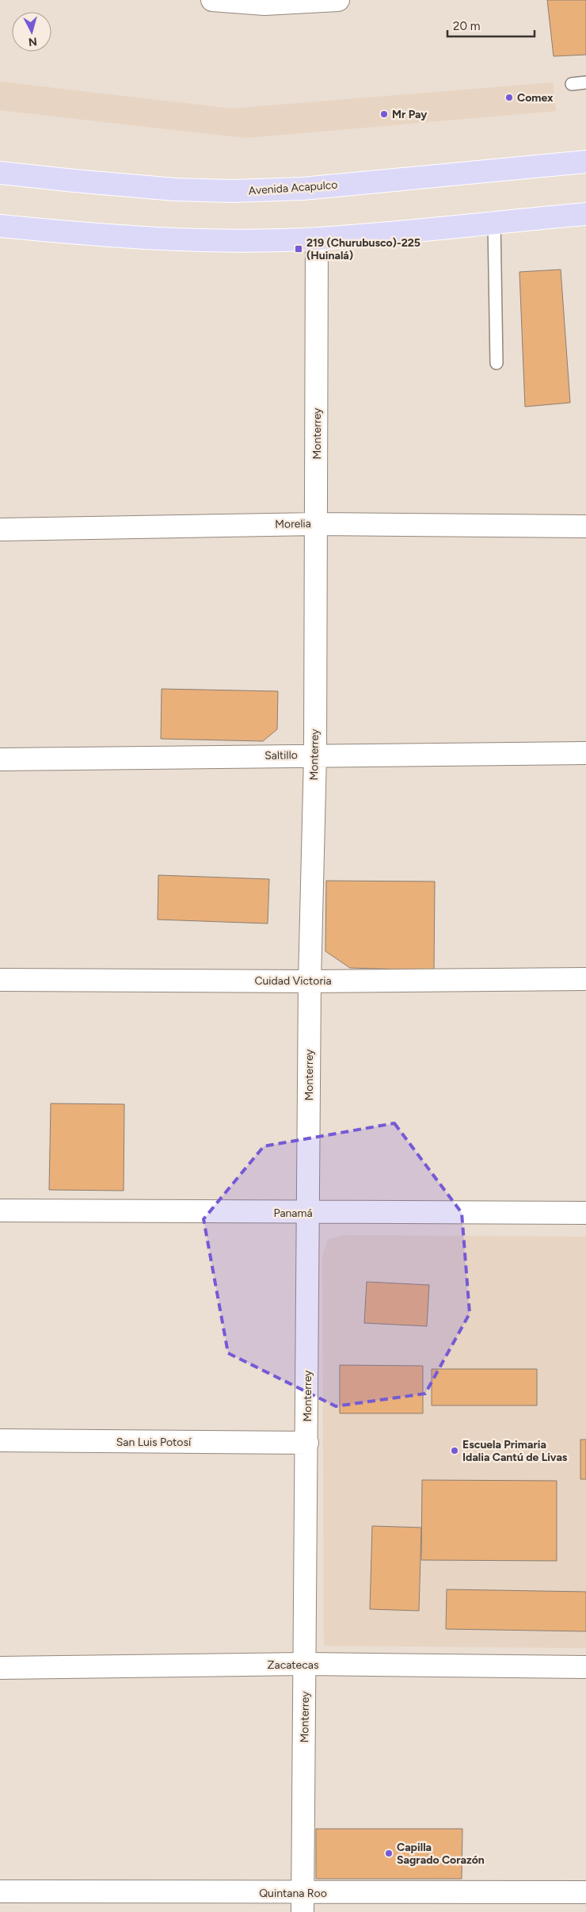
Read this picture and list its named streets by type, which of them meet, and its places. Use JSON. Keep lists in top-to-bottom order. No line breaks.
{"streets":{"main road":["Avenida Acapulco"],"street":["Monterrey","Morelia","Saltillo","Cuidad Victoria","Panamá","San Luis Potosí","Zacatecas","Quintana Roo"]},"crossings":[["Monterrey","Morelia"],["Monterrey","Saltillo"],["Monterrey","Cuidad Victoria"],["Monterrey","Panamá"],["Monterrey","San Luis Potosí"],["Monterrey","Zacatecas"],["Monterrey","Quintana Roo"]],"places":{"other":["Comex","Mr Pay","Escuela Primaria Idalia Cantú de Livas","Capilla Sagrado Corazón"],"transit":["219 (Churubusco)-225 (Huinalá)"]},"scale_bar":"20 m","north":"bottom"}
